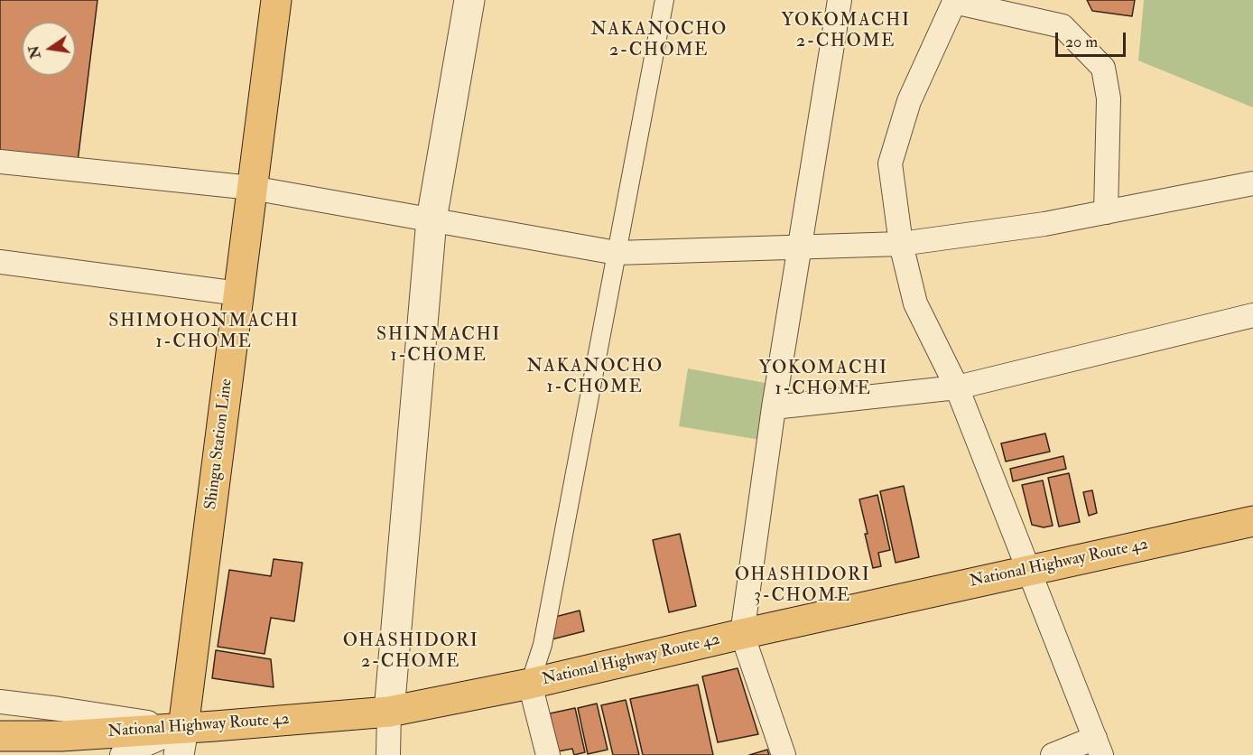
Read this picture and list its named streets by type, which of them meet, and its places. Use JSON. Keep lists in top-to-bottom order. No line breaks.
{"streets":{"main road":["Shingu Station Line","National Highway Route 42"]},"crossings":[["Shingu Station Line","National Highway Route 42"]],"districts":["YOKOMACHI 2-CHOME","NAKANOCHO 2-CHOME","SHIMOHONMACHI 1-CHOME","SHINMACHI 1-CHOME","NAKANOCHO 1-CHOME","YOKOMACHI 1-CHOME","OHASHIDORI 3-CHOME","OHASHIDORI 2-CHOME"],"scale_bar":"20 m","north":"left"}
